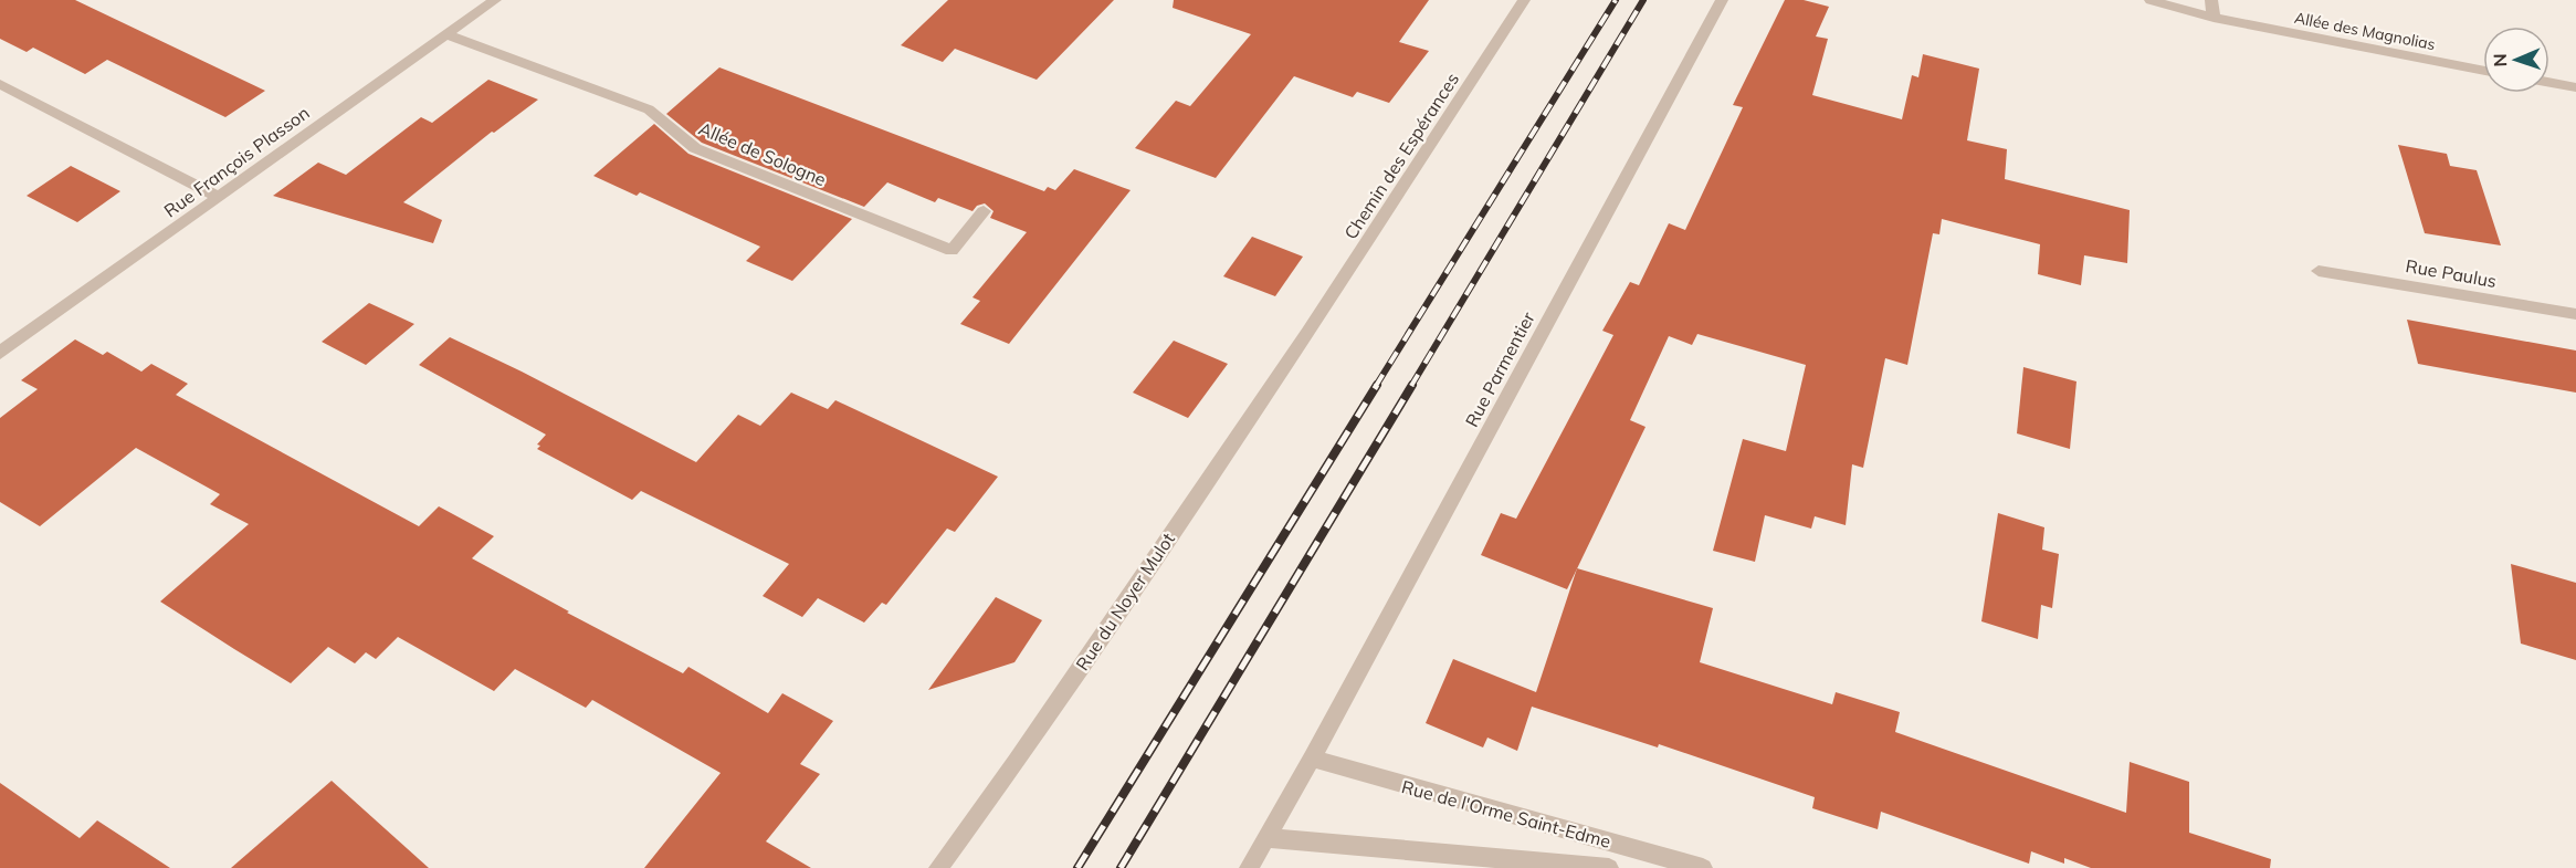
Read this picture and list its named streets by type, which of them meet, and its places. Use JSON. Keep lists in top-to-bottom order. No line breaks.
{"streets":{"street":["Allée des Magnolias","Allée de Sologne","Chemin des Espérances","Rue François Plasson","Rue Paulus","Rue Parmentier","Rue du Noyer Mulot","Rue de l'Orme Saint-Edme"]},"crossings":[["Allée de Sologne","Rue François Plasson"],["Chemin des Espérances","Rue du Noyer Mulot"],["Rue Parmentier","Rue de l'Orme Saint-Edme"]],"north":"left"}
